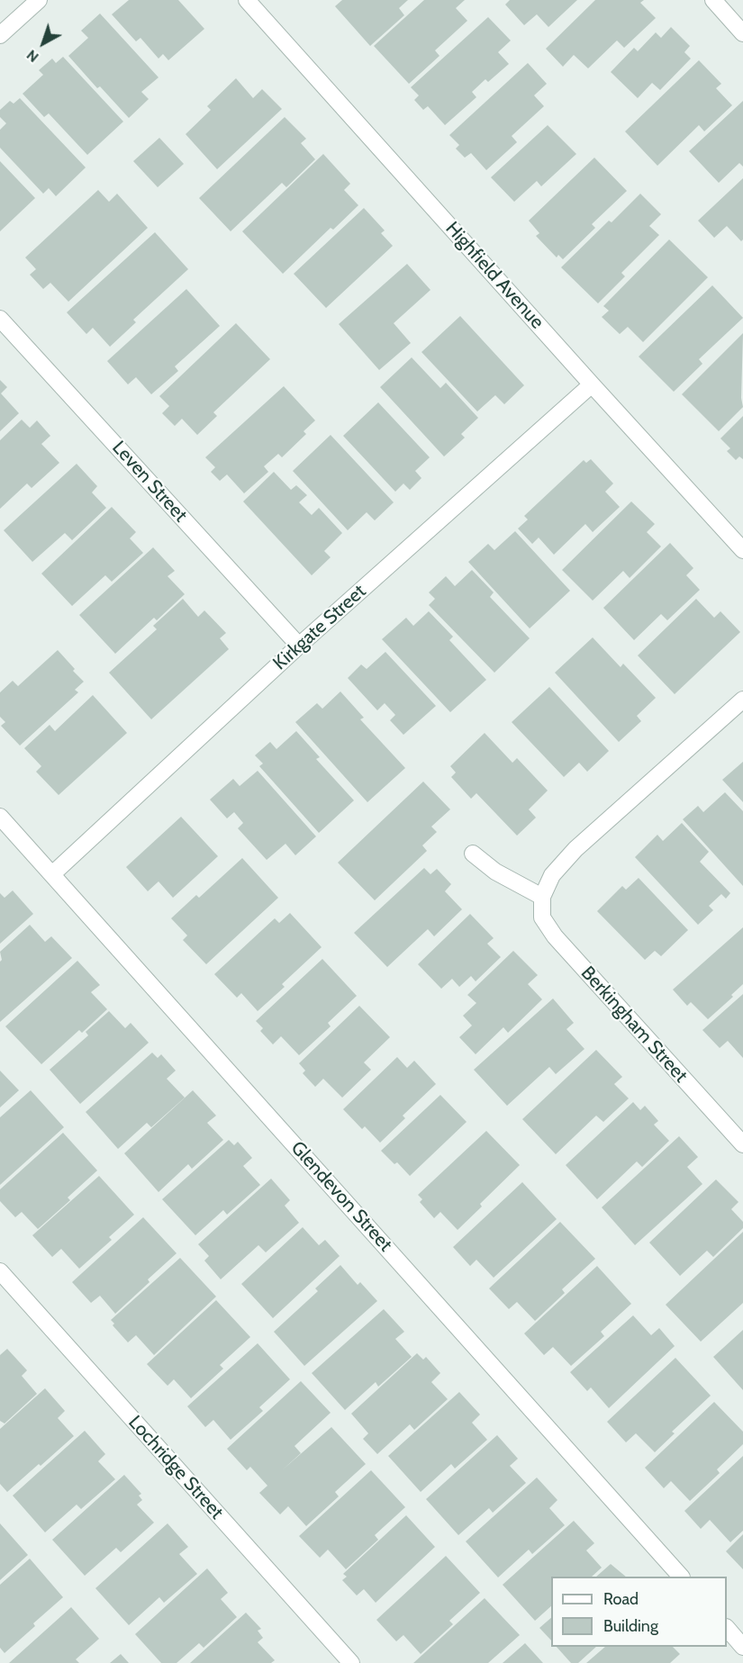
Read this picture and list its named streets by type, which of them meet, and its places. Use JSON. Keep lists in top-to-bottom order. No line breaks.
{"streets":{"street":["Highfield Avenue","Leven Street","Kirkgate Street","Berkingham Street","Glendevon Street","Lochridge Street"]},"crossings":[["Highfield Avenue","Kirkgate Street"],["Leven Street","Kirkgate Street"],["Kirkgate Street","Glendevon Street"]],"legend":["Road","Building"],"north":"bottom left"}
